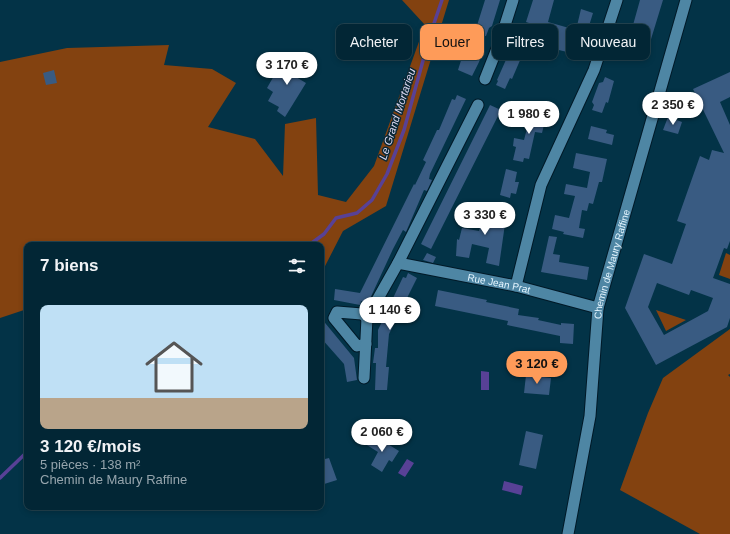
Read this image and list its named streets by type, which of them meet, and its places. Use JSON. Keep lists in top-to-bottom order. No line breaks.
{"streets":{"street":["Chemin de Maury Raffine","Rue Jean Prat"]},"crossings":[["Chemin de Maury Raffine","Rue Jean Prat"]],"water":["Le Grand Mortarieu"],"page":{"chip":["Acheter","Louer","Filtres","Nouveau"],"price":["3 170 €","2 350 €","1 980 €","3 330 €","1 140 €","3 120 €","2 060 €"],"heading":"7 biens","list":[{"name":"3 120 €/mois","note":"5 pièces · 138 m² · Chemin de Maury Raffine"}]}}
